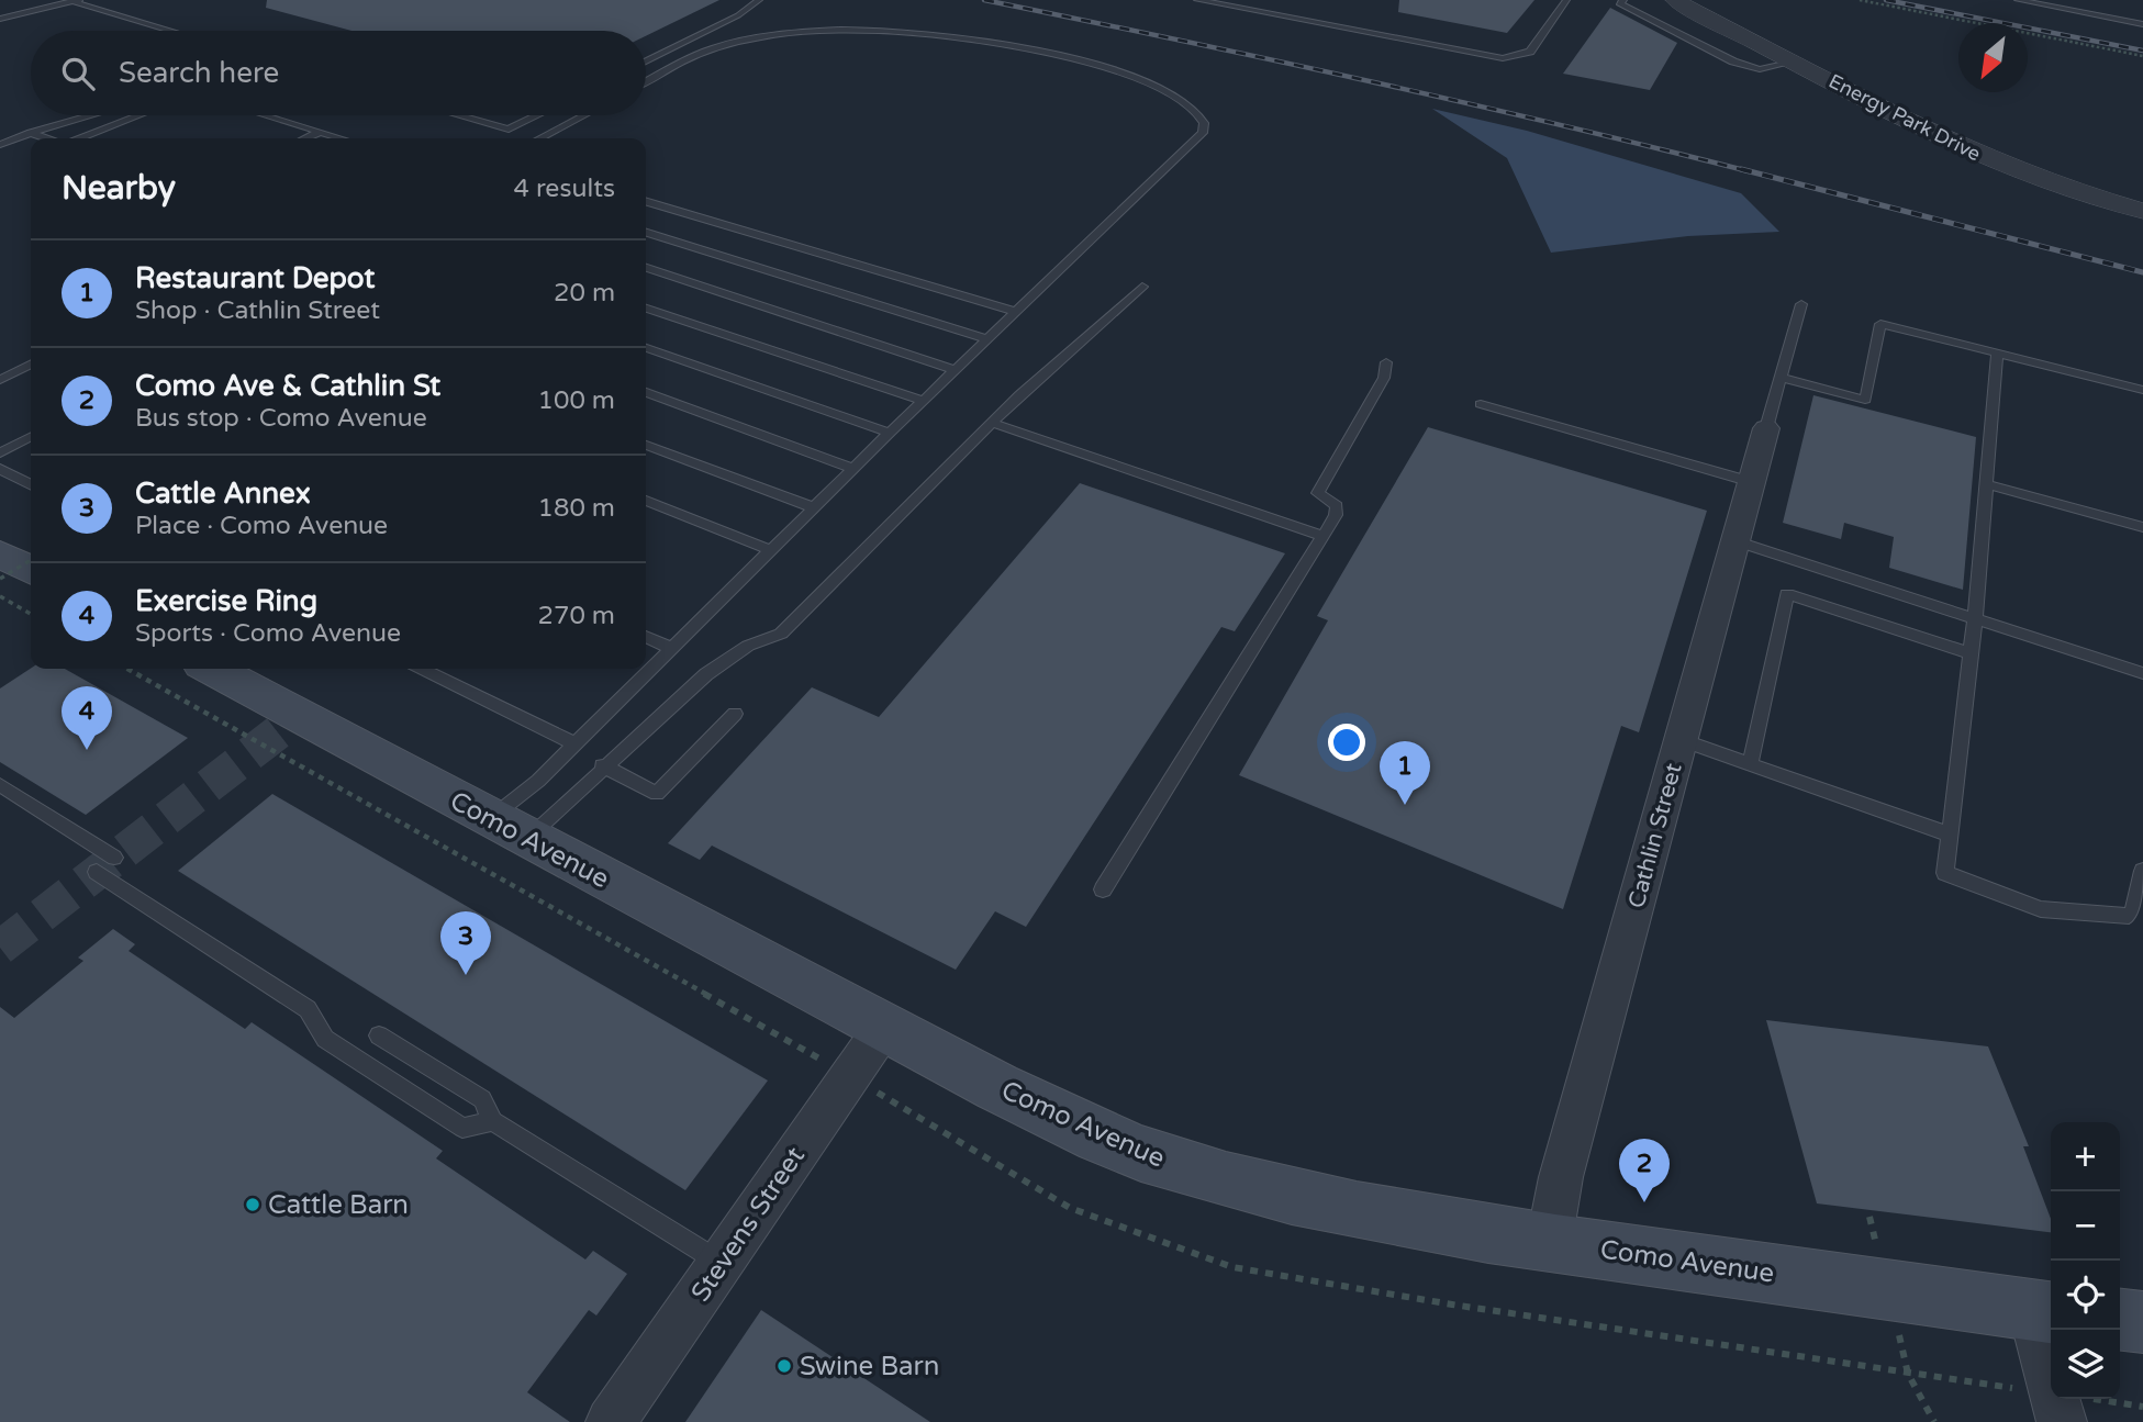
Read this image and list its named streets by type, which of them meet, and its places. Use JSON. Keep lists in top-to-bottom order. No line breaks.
{"streets":{"main road":["Como Avenue"],"street":["Energy Park Drive","Cathlin Street","Stevens Street"]},"crossings":[["Cathlin Street","Como Avenue"],["Como Avenue","Stevens Street"]],"places":["Cattle Barn","Swine Barn"],"north":"bottom left","page":{"search":"Search here","heading":["Nearby","4 results"],"list":[{"mark":"1","name":"Restaurant Depot","note":"Shop · Cathlin Street","value":"20 m"},{"mark":"2","name":"Como Ave & Cathlin St","note":"Bus stop · Como Avenue","value":"100 m"},{"mark":"3","name":"Cattle Annex","note":"Place · Como Avenue","value":"180 m"},{"mark":"4","name":"Exercise Ring","note":"Sports · Como Avenue","value":"270 m"}],"pins":["4","1","3","2"],"map_buttons":["+","−"]}}
